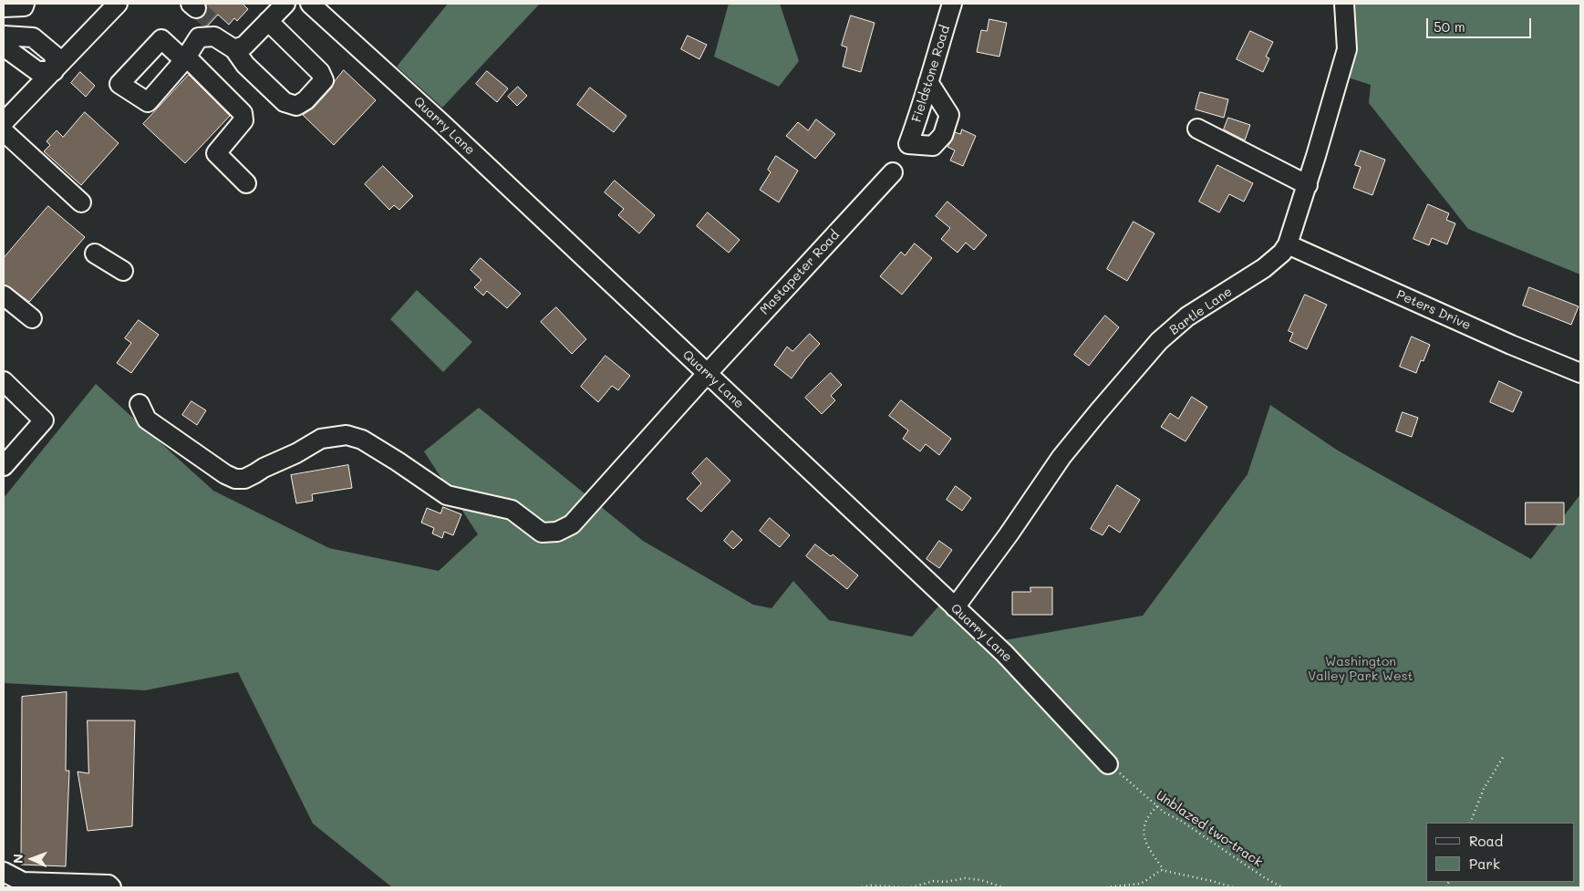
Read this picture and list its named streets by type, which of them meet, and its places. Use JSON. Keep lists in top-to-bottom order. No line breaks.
{"streets":{"street":["Fieldstone Road","Quarry Lane","Mastapeter Road","Peters Drive","Bartle Lane"],"path":["Unblazed two-track"]},"crossings":[["Quarry Lane","Mastapeter Road"],["Quarry Lane","Bartle Lane"],["Quarry Lane","Unblazed two-track"],["Peters Drive","Bartle Lane"]],"parks":["Washington Valley Park West"],"legend":["Road","Park"],"scale_bar":"50 m","north":"left"}
